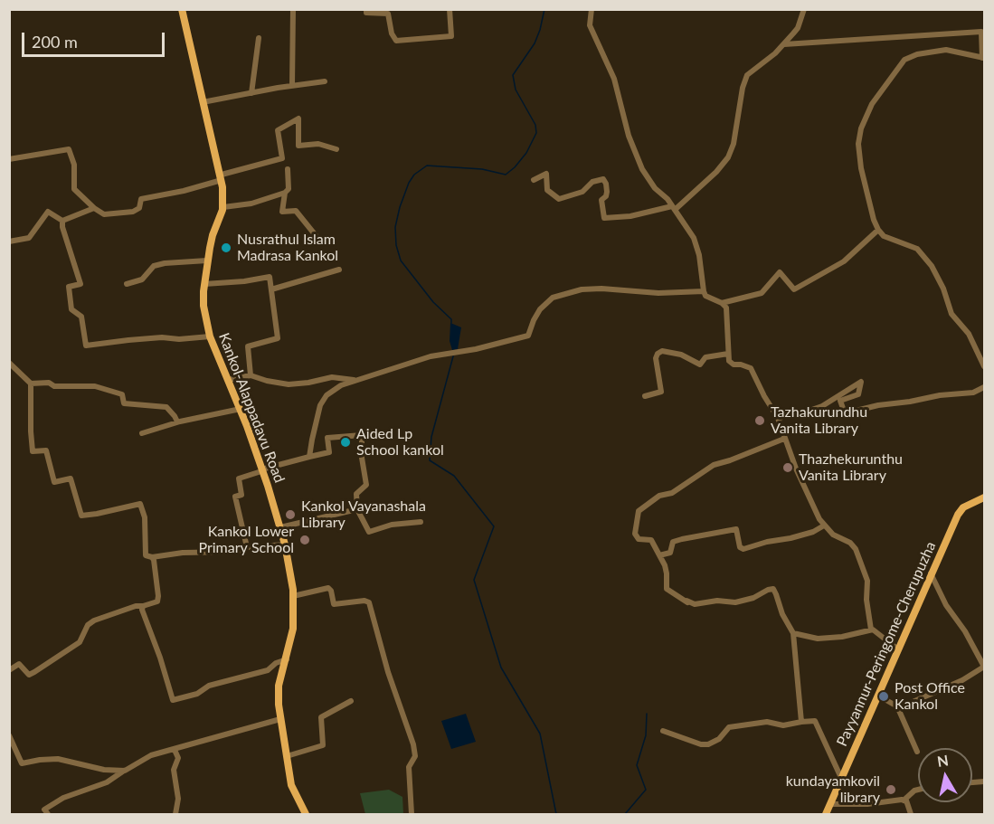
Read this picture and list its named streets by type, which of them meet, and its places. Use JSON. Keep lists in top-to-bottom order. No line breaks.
{"streets":{"main road":["Kankol-Alappadavu Road","Payyannur-Peringome-Cherupuzha"]},"places":["Nusrathul Islam Madrasa Kankol","Tazhakurundhu Vanita Library","Aided Lp School kankol","Thazhekurunthu Vanita Library","Kankol Vayanashala Library","Kankol Lower Primary School","Post Office Kankol","kundayamkovil library"],"scale_bar":"200 m","north":"top"}
